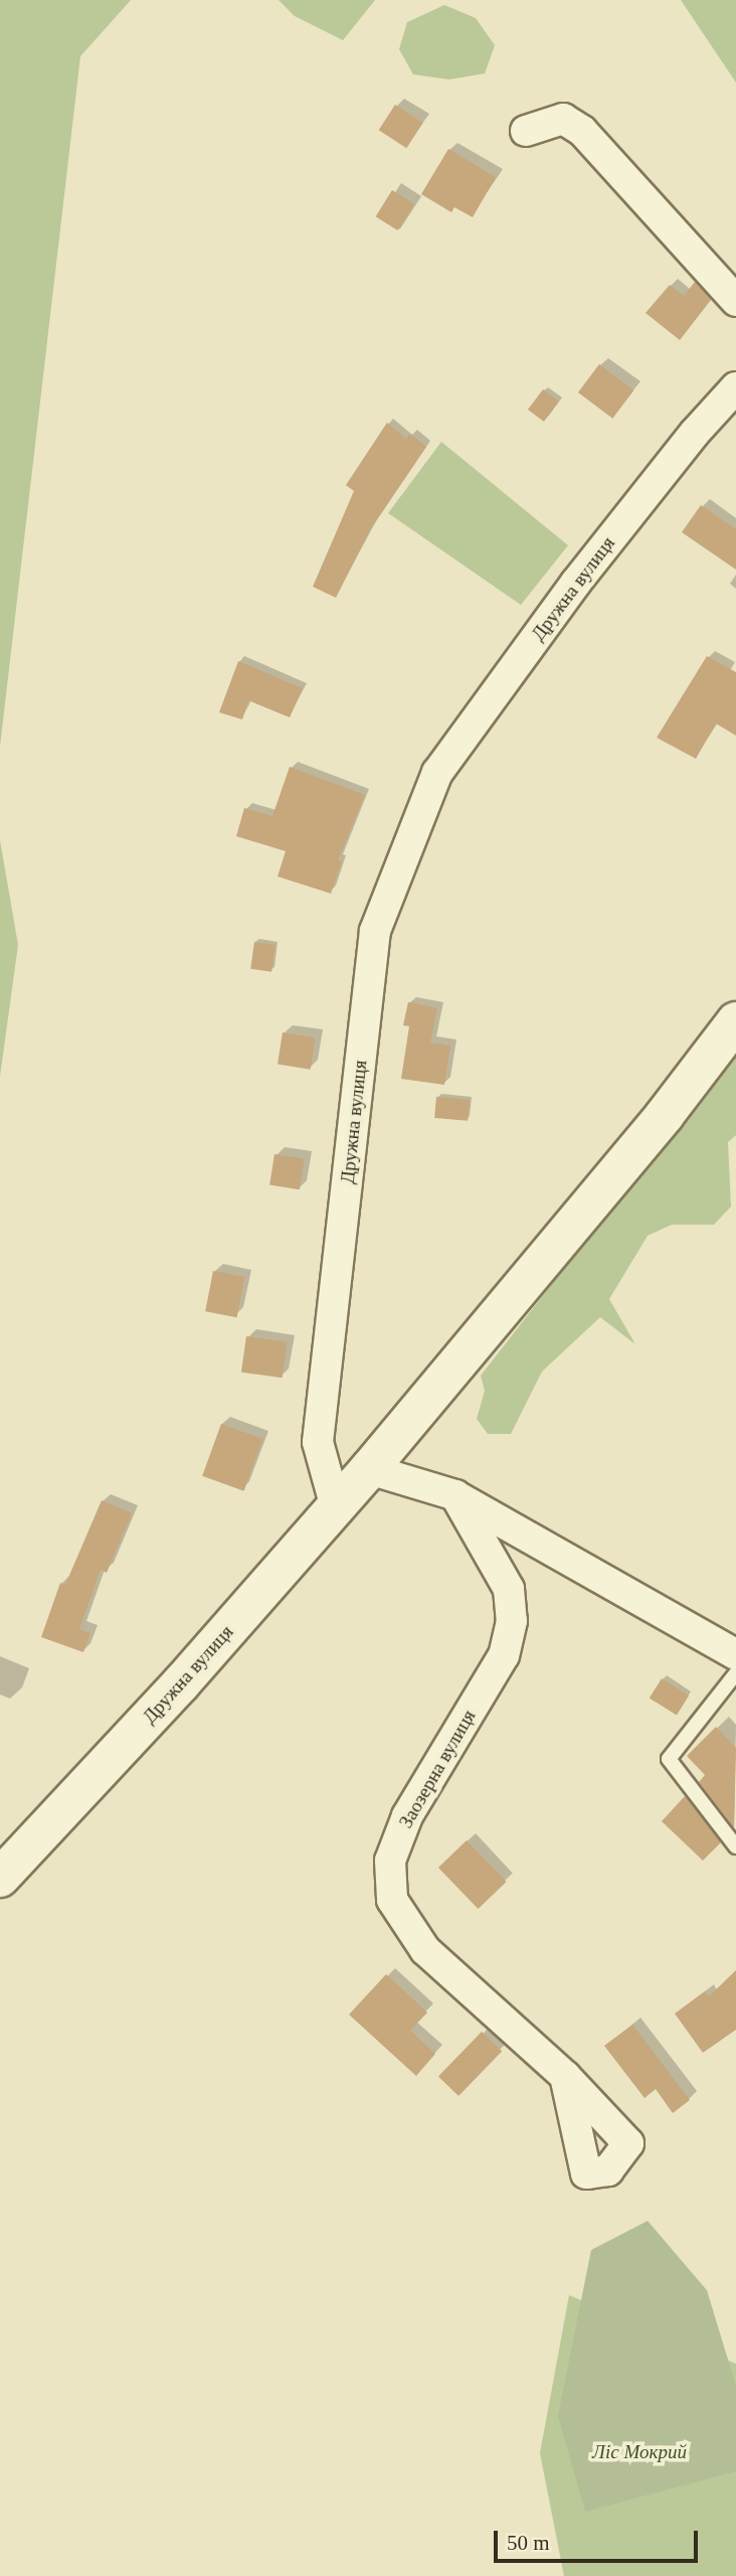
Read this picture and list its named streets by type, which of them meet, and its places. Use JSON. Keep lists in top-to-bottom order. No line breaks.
{"streets":{"main road":["Дружна вулиця"],"street":["Заозерна вулиця"]},"parks":["Ліс Мокрий"],"scale_bar":"50 m"}
